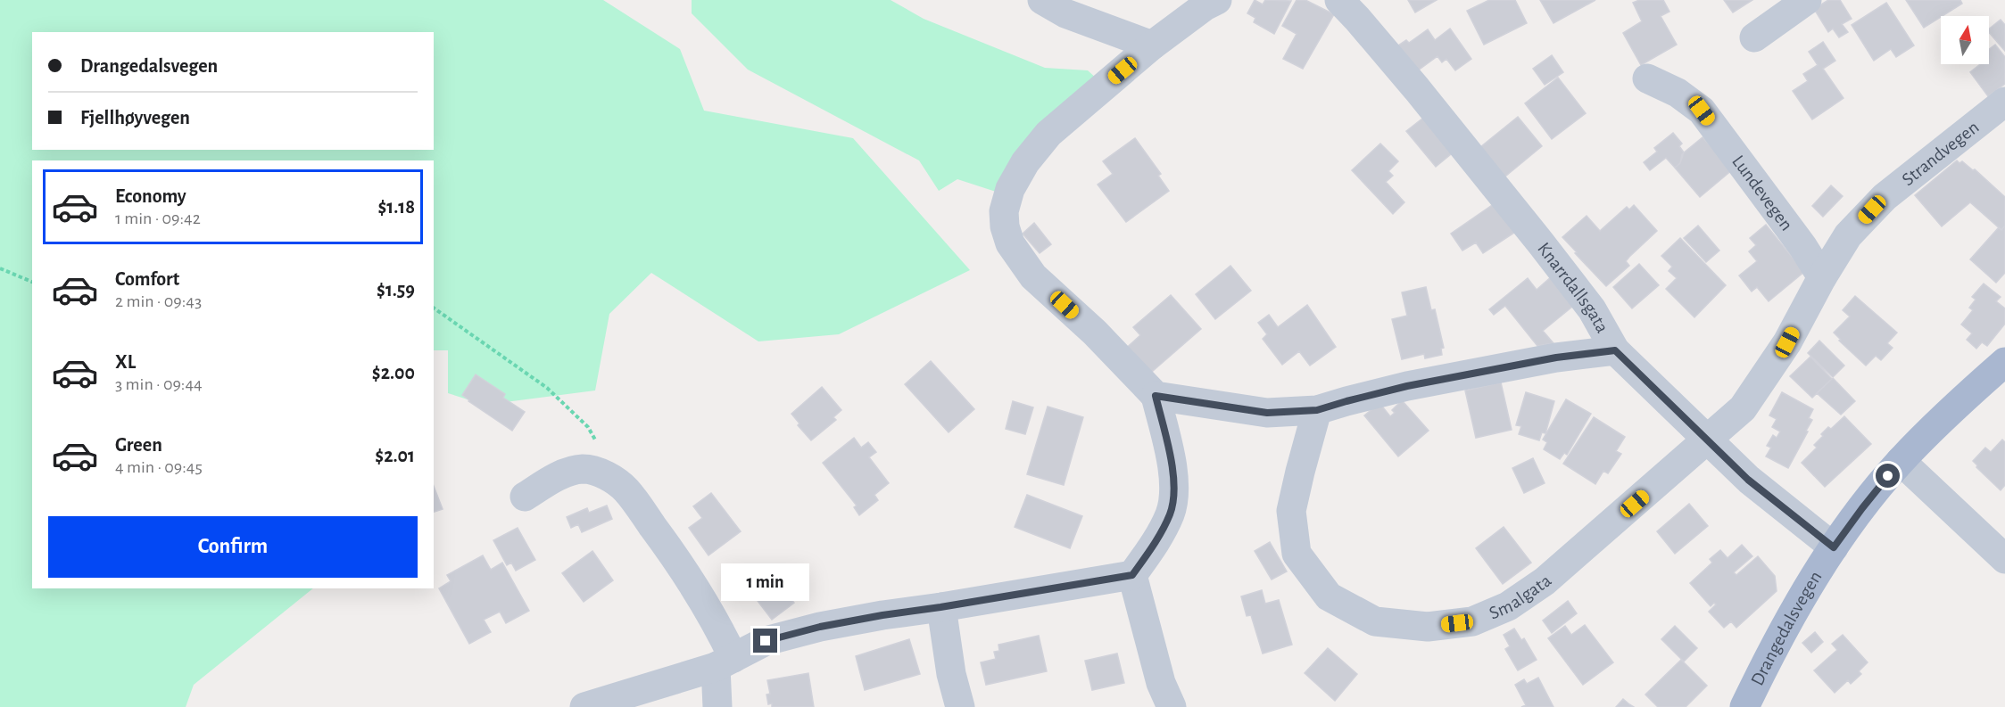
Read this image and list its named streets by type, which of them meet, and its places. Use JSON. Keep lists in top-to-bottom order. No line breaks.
{"streets":{"main road":["Drangedalsvegen"],"street":["Strandvegen","Lundevegen","Knarrdallsgata","Smalgata"]},"crossings":[["Strandvegen","Lundevegen"],["Strandvegen","Knarrdallsgata"],["Strandvegen","Smalgata"],["Knarrdallsgata","Smalgata"],["Knarrdallsgata","Drangedalsvegen"]],"north":"top","page":{"banner":["Drangedalsvegen","Fjellhøyvegen"],"list":[{"name":"Economy","note":"1 min · 09:42","value":"$1.18"},{"name":"Comfort","note":"2 min · 09:43","value":"$1.59"},{"name":"XL","note":"3 min · 09:44","value":"$2.00"},{"name":"Green","note":"4 min · 09:45","value":"$2.01"}],"buttons":"Confirm","bubble":"1 min"}}
